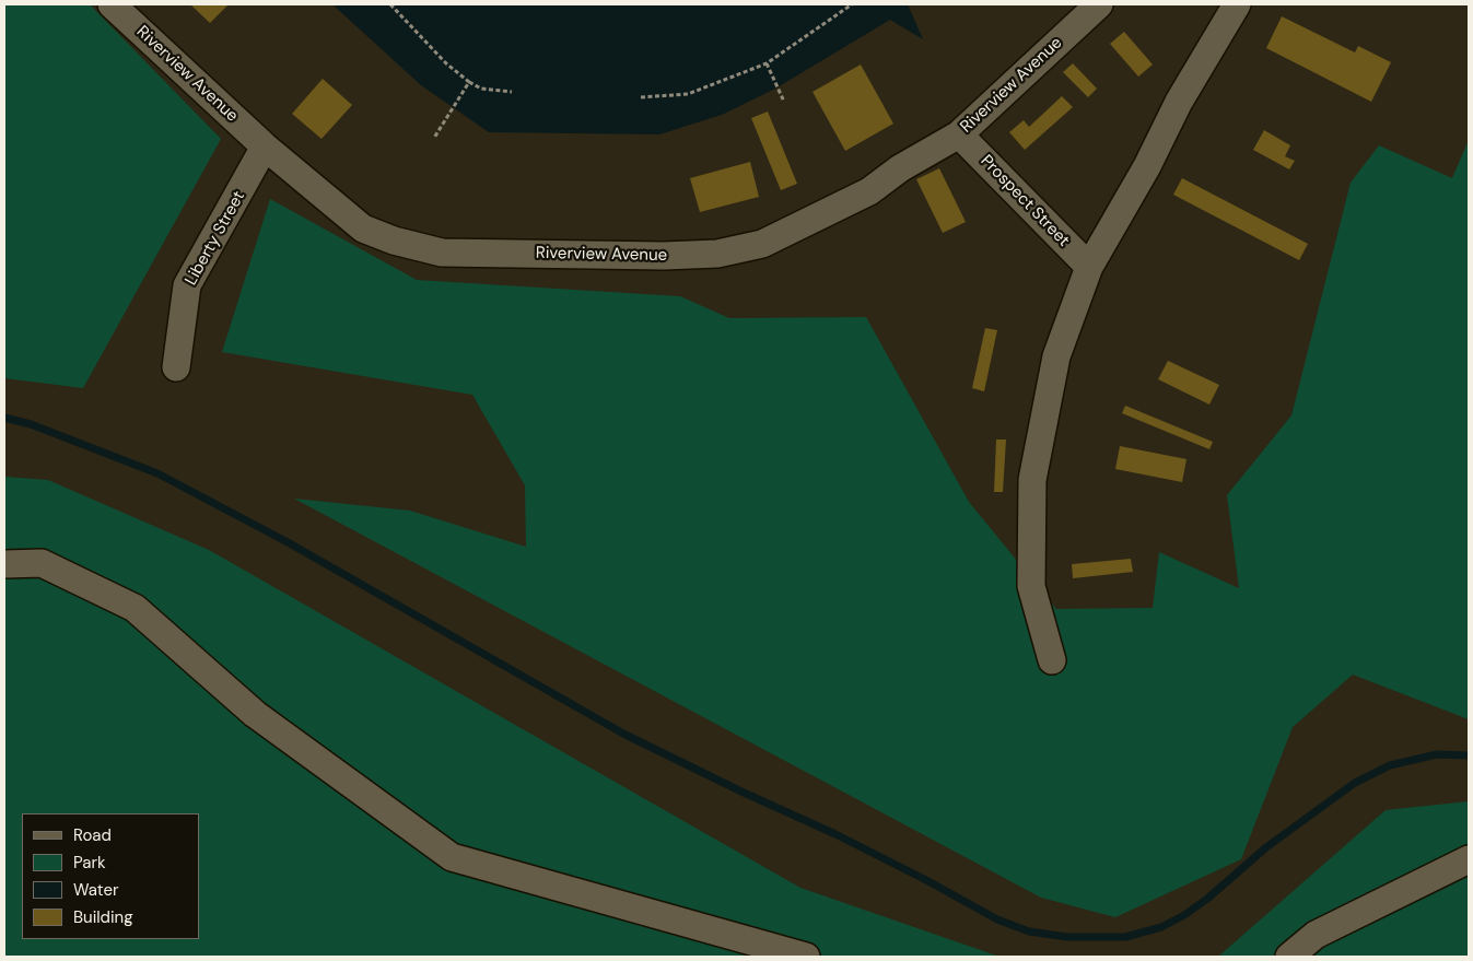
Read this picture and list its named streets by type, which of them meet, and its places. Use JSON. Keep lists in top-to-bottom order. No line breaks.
{"streets":{"street":["Riverview Avenue","Prospect Street","Liberty Street"]},"crossings":[["Riverview Avenue","Prospect Street"],["Riverview Avenue","Liberty Street"]],"legend":["Road","Park","Water","Building"]}
